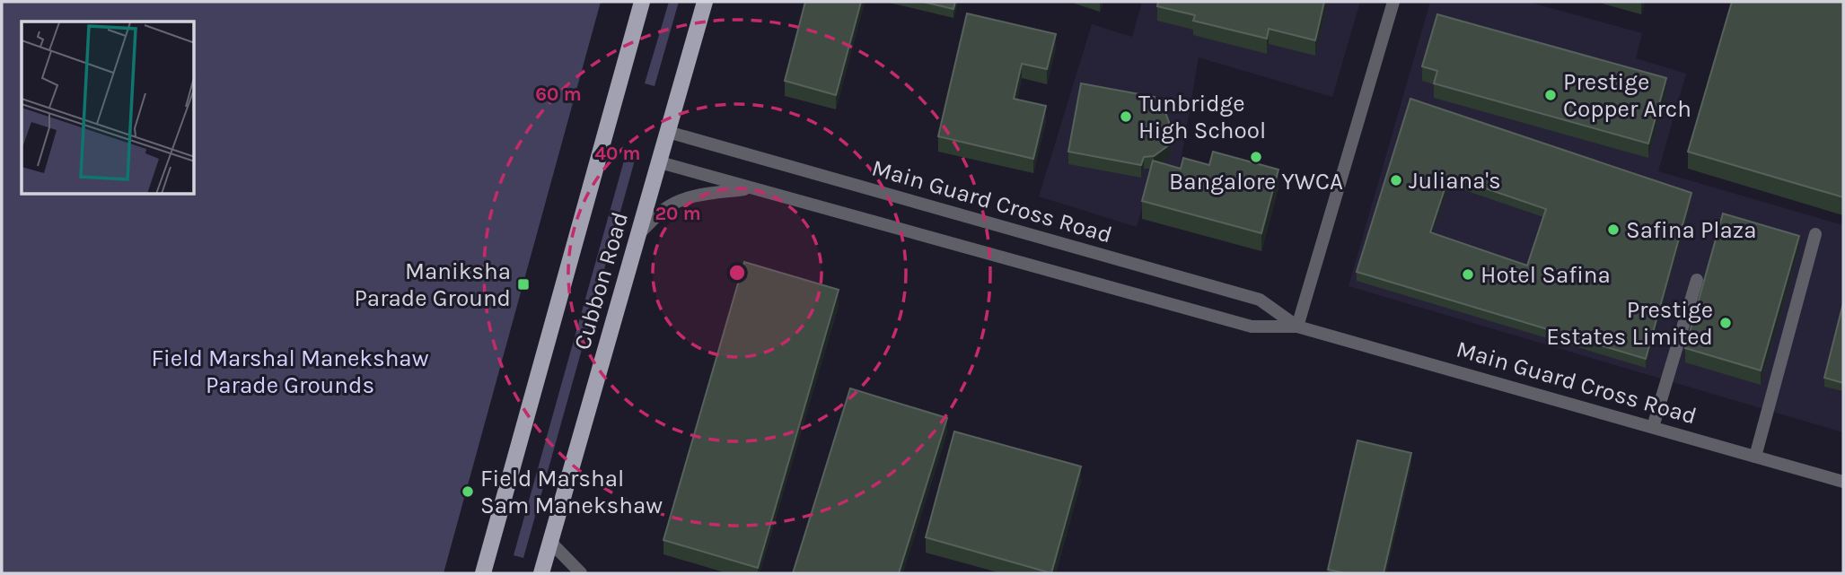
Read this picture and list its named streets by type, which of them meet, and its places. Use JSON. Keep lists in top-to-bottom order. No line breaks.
{"streets":{"main road":["Cubbon Road"],"street":["Main Guard Cross Road"]},"crossings":[["Main Guard Cross Road","Cubbon Road"]],"parks":["Field Marshal Manekshaw Parade Grounds"],"places":{"other":["Prestige Copper Arch","Tunbridge High School","Bangalore YWCA","Juliana's","Safina Plaza","Hotel Safina","Prestige Estates Limited","Field Marshal Sam Manekshaw"],"transit":["Maniksha Parade Ground"]},"rings":["60 m","40 m","20 m"]}
